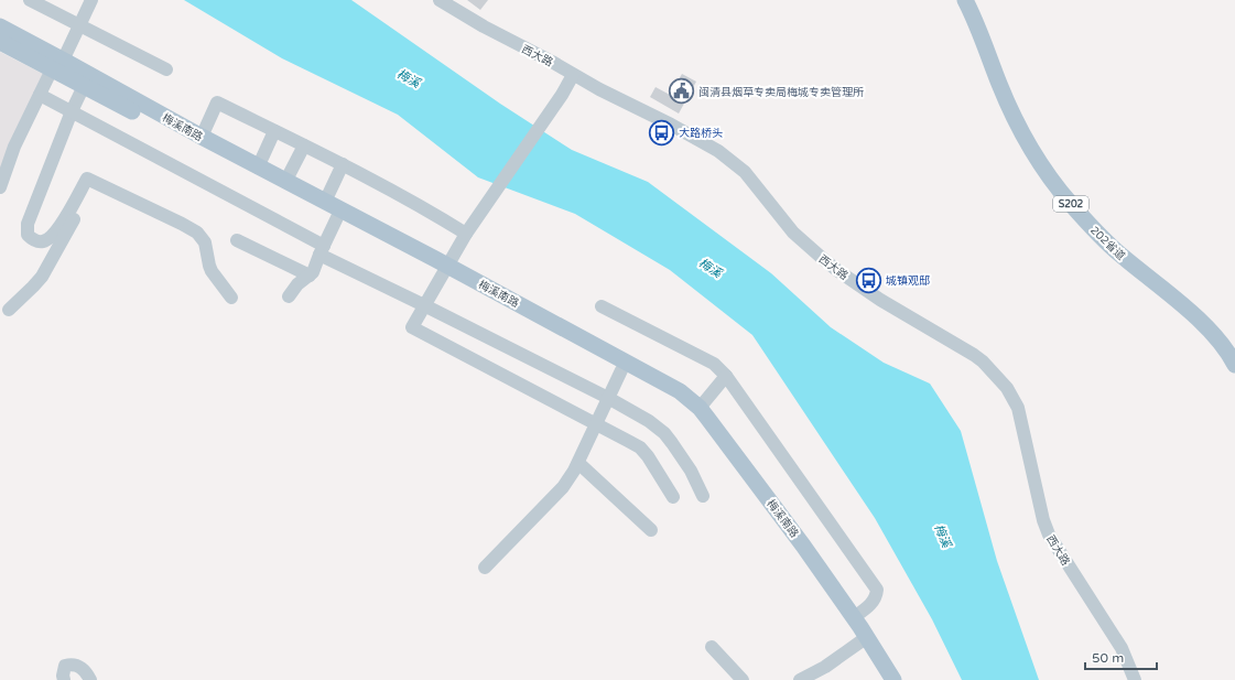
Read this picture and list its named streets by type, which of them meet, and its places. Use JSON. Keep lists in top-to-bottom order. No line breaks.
{"streets":{"main road":["梅溪南路","S202","202省道"],"street":["西大路"]},"water":["梅溪"],"places":{"public building":["闽清县烟草专卖局梅城专卖管理所"],"bus stop":["大路桥头","城镇观邸"]},"scale_bar":"50 m"}
